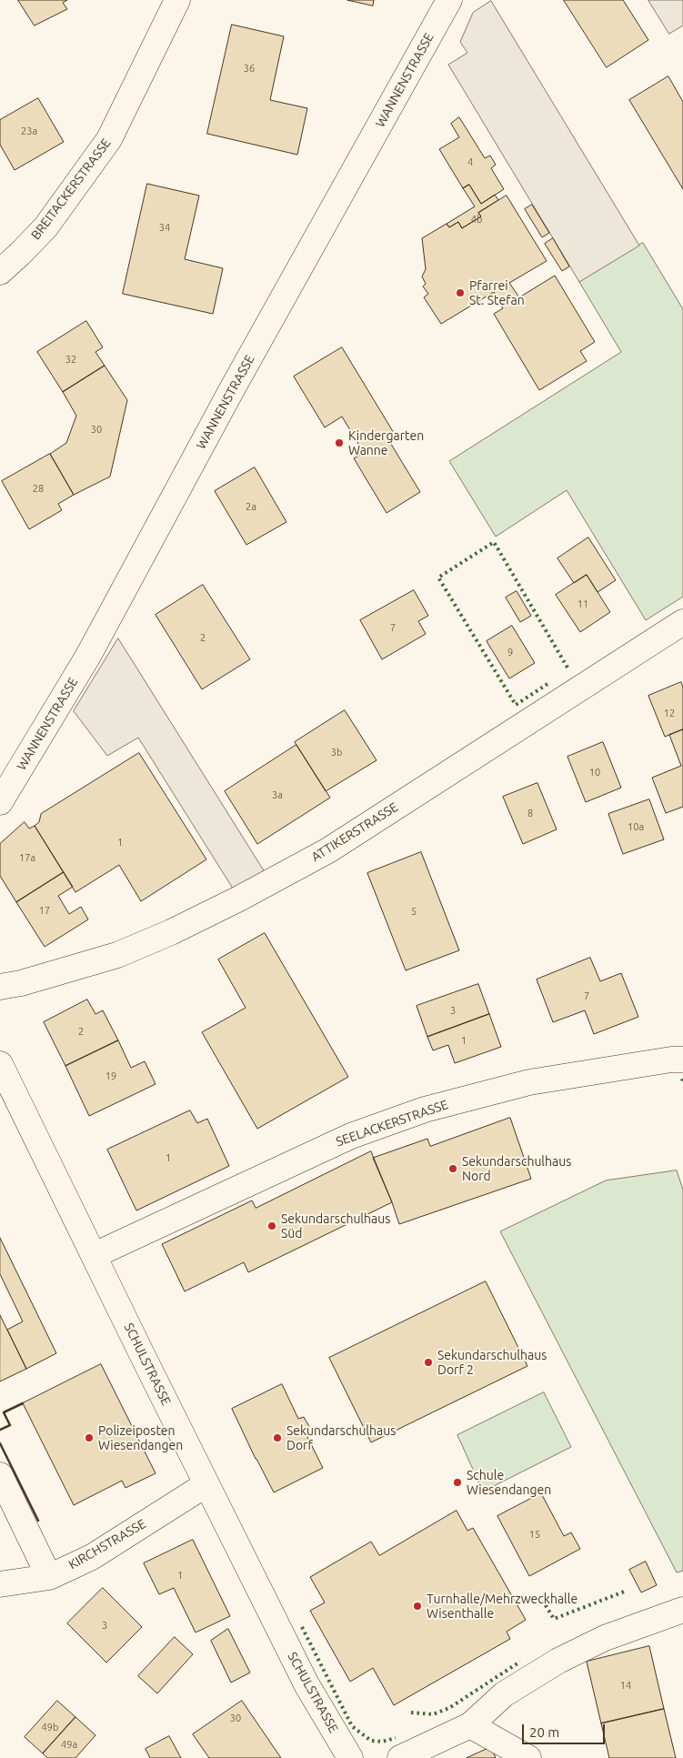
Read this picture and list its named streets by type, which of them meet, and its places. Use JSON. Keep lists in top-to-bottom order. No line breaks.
{"streets":{"street":["WANNENSTRASSE","BREITACKERSTRASSE","ATTIKERSTRASSE","SEELACKERSTRASSE","SCHULSTRASSE","KIRCHSTRASSE"]},"crossings":[["SEELACKERSTRASSE","SCHULSTRASSE"],["SCHULSTRASSE","KIRCHSTRASSE"]],"places":["Pfarrei St. Stefan","Kindergarten Wanne","Sekundarschulhaus Nord","Sekundarschulhaus Süd","Sekundarschulhaus Dorf 2","Polizeiposten Wiesendangen","Sekundarschulhaus Dorf","Schule Wiesendangen","Turnhalle/Mehrzweckhalle Wisenthalle"],"house_numbers":["36","23a","4","4b","34","32","30","28","2a","11","7","2","9","12","3b","10","3a","8","10a","1","17a","17","5","7","3","2","1","19","1","15","1","3","14","30","49b","49a"],"scale_bar":"20 m"}
